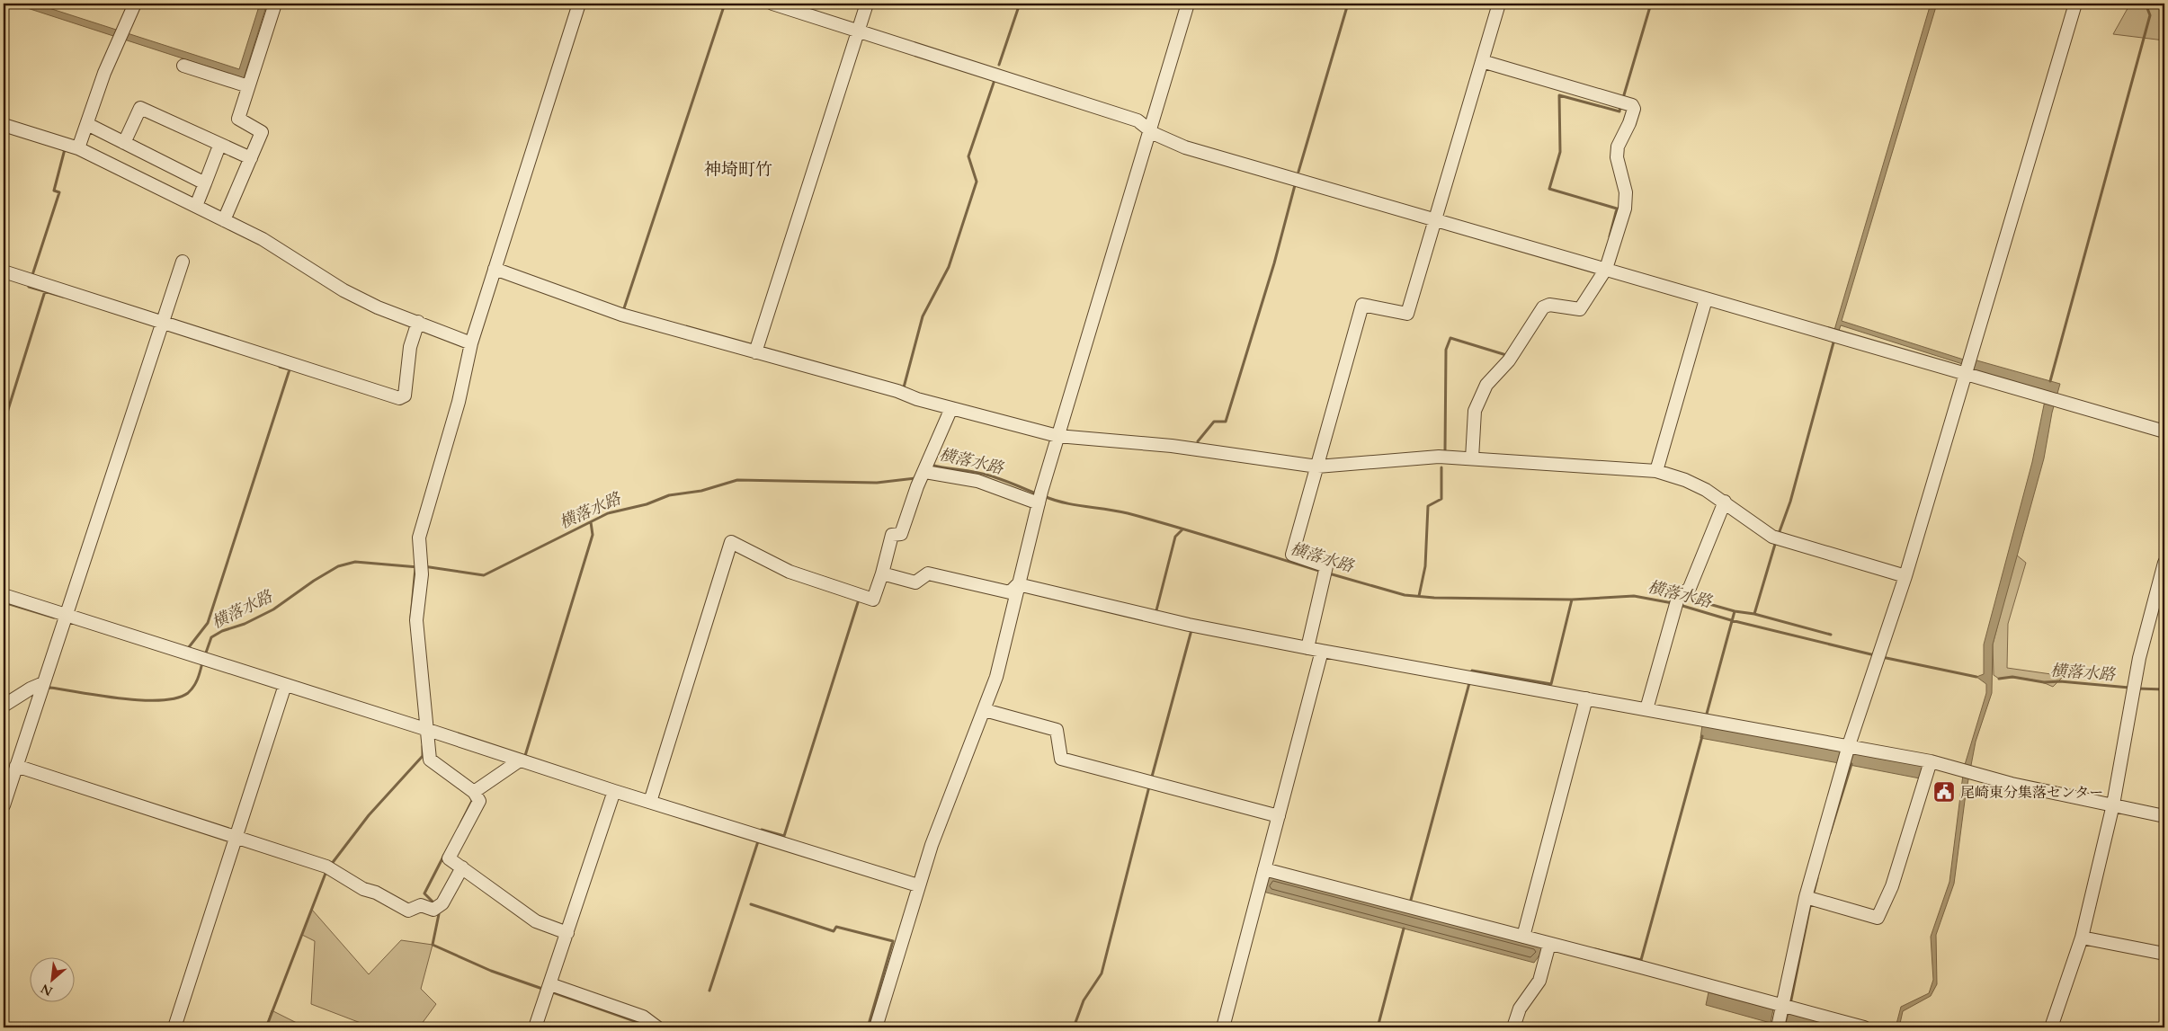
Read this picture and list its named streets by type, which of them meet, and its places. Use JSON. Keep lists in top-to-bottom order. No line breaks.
{"districts":["神埼町竹"],"water":["横落水路"],"places":{"public building":["尾崎東分集落センター"]},"north":"bottom left"}
